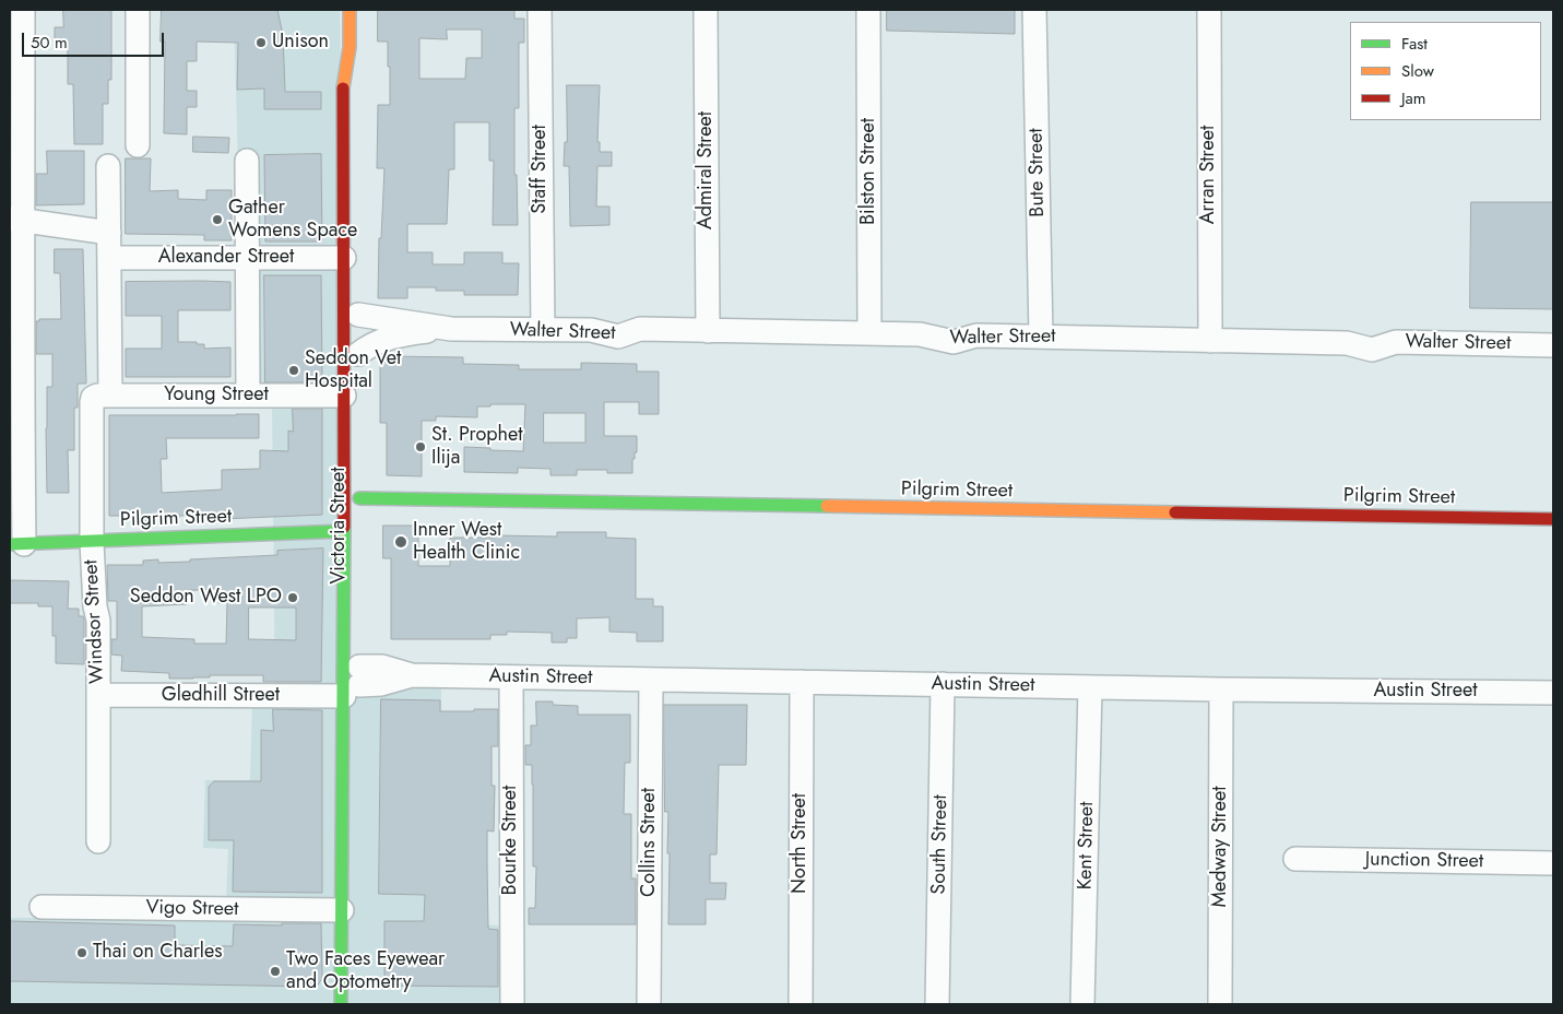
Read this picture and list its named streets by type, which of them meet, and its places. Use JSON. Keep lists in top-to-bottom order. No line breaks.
{"streets":{"street":["Staff Street","Admiral Street","Bilston Street","Bute Street","Arran Street","Alexander Street","Walter Street","Young Street","Pilgrim Street","Victoria Street","Windsor Street","Austin Street","Gledhill Street","Bourke Street","Collins Street","North Street","South Street","Kent Street","Medway Street","Junction Street","Vigo Street"]},"crossings":[["Staff Street","Walter Street"],["Admiral Street","Walter Street"],["Bilston Street","Walter Street"],["Bute Street","Walter Street"],["Arran Street","Walter Street"],["Alexander Street","Victoria Street"],["Alexander Street","Windsor Street"],["Walter Street","Victoria Street"],["Young Street","Victoria Street"],["Young Street","Windsor Street"],["Pilgrim Street","Victoria Street"],["Pilgrim Street","Windsor Street"],["Victoria Street","Austin Street"],["Victoria Street","Gledhill Street"],["Victoria Street","Vigo Street"],["Windsor Street","Gledhill Street"],["Austin Street","Gledhill Street"],["Austin Street","Bourke Street"],["Austin Street","Collins Street"],["Austin Street","North Street"],["Austin Street","South Street"],["Austin Street","Kent Street"],["Austin Street","Medway Street"]],"places":["Unison","Gather Womens Space","Seddon Vet Hospital","St. Prophet Ilija","Inner West Health Clinic","Seddon West LPO","Thai on Charles","Two Faces Eyewear and Optometry"],"legend":["Fast","Slow","Jam"],"scale_bar":"50 m"}
